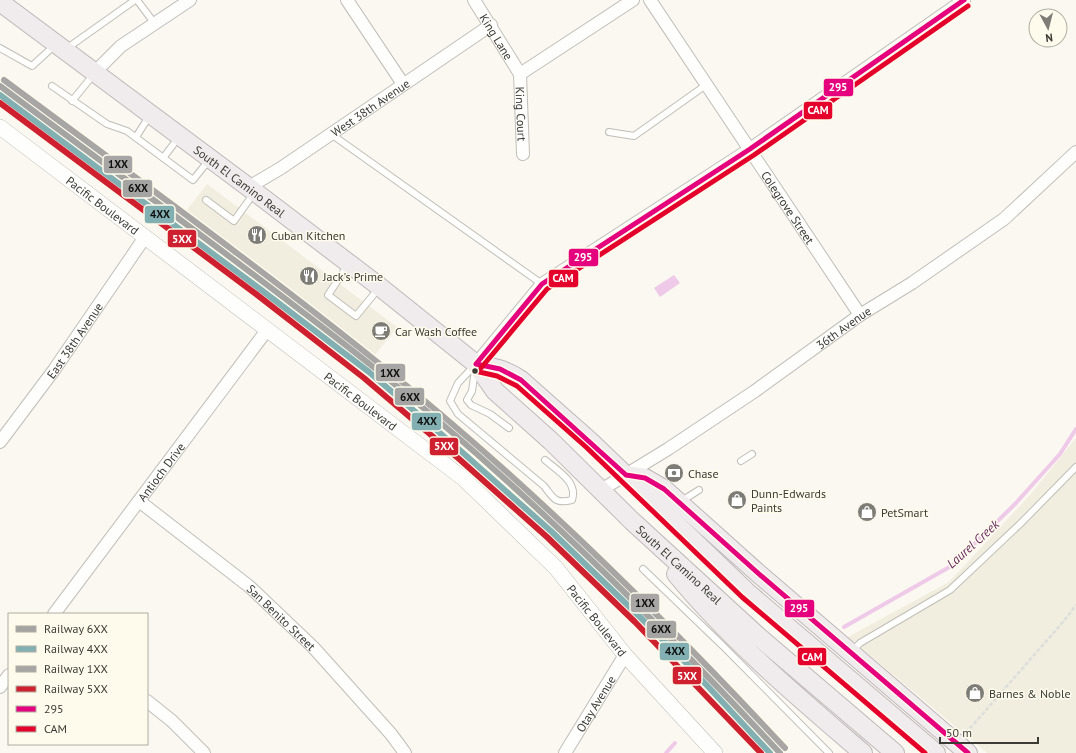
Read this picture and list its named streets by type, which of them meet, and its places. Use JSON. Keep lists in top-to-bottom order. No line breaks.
{"streets":{"main road":["South El Camino Real"],"street":["King Lane","West 38th Avenue","King Court","Pacific Boulevard","Colegrove Street","36th Avenue","East 38th Avenue","Antioch Drive","San Benito Street","Otay Avenue"]},"crossings":[["King Lane","West 38th Avenue"],["King Lane","King Court"],["West 38th Avenue","South El Camino Real"],["South El Camino Real","36th Avenue"],["Pacific Boulevard","East 38th Avenue"],["Pacific Boulevard","Antioch Drive"],["Pacific Boulevard","Otay Avenue"],["Colegrove Street","36th Avenue"],["Antioch Drive","San Benito Street"]],"water":["Laurel Creek"],"places":{"restaurant":["Cuban Kitchen","Jack's Prime"],"cafe":["Car Wash Coffee"],"bank":["Chase"],"shop":["Dunn-Edwards Paints","PetSmart","Barnes & Noble"]},"lines":["transit line 295","transit line CAM","rail line 1XX","rail line 6XX","rail line 4XX","rail line 5XX"],"legend":["Railway 6XX","Railway 4XX","Railway 1XX","Railway 5XX","295","CAM"],"scale_bar":"50 m","north":"bottom"}
